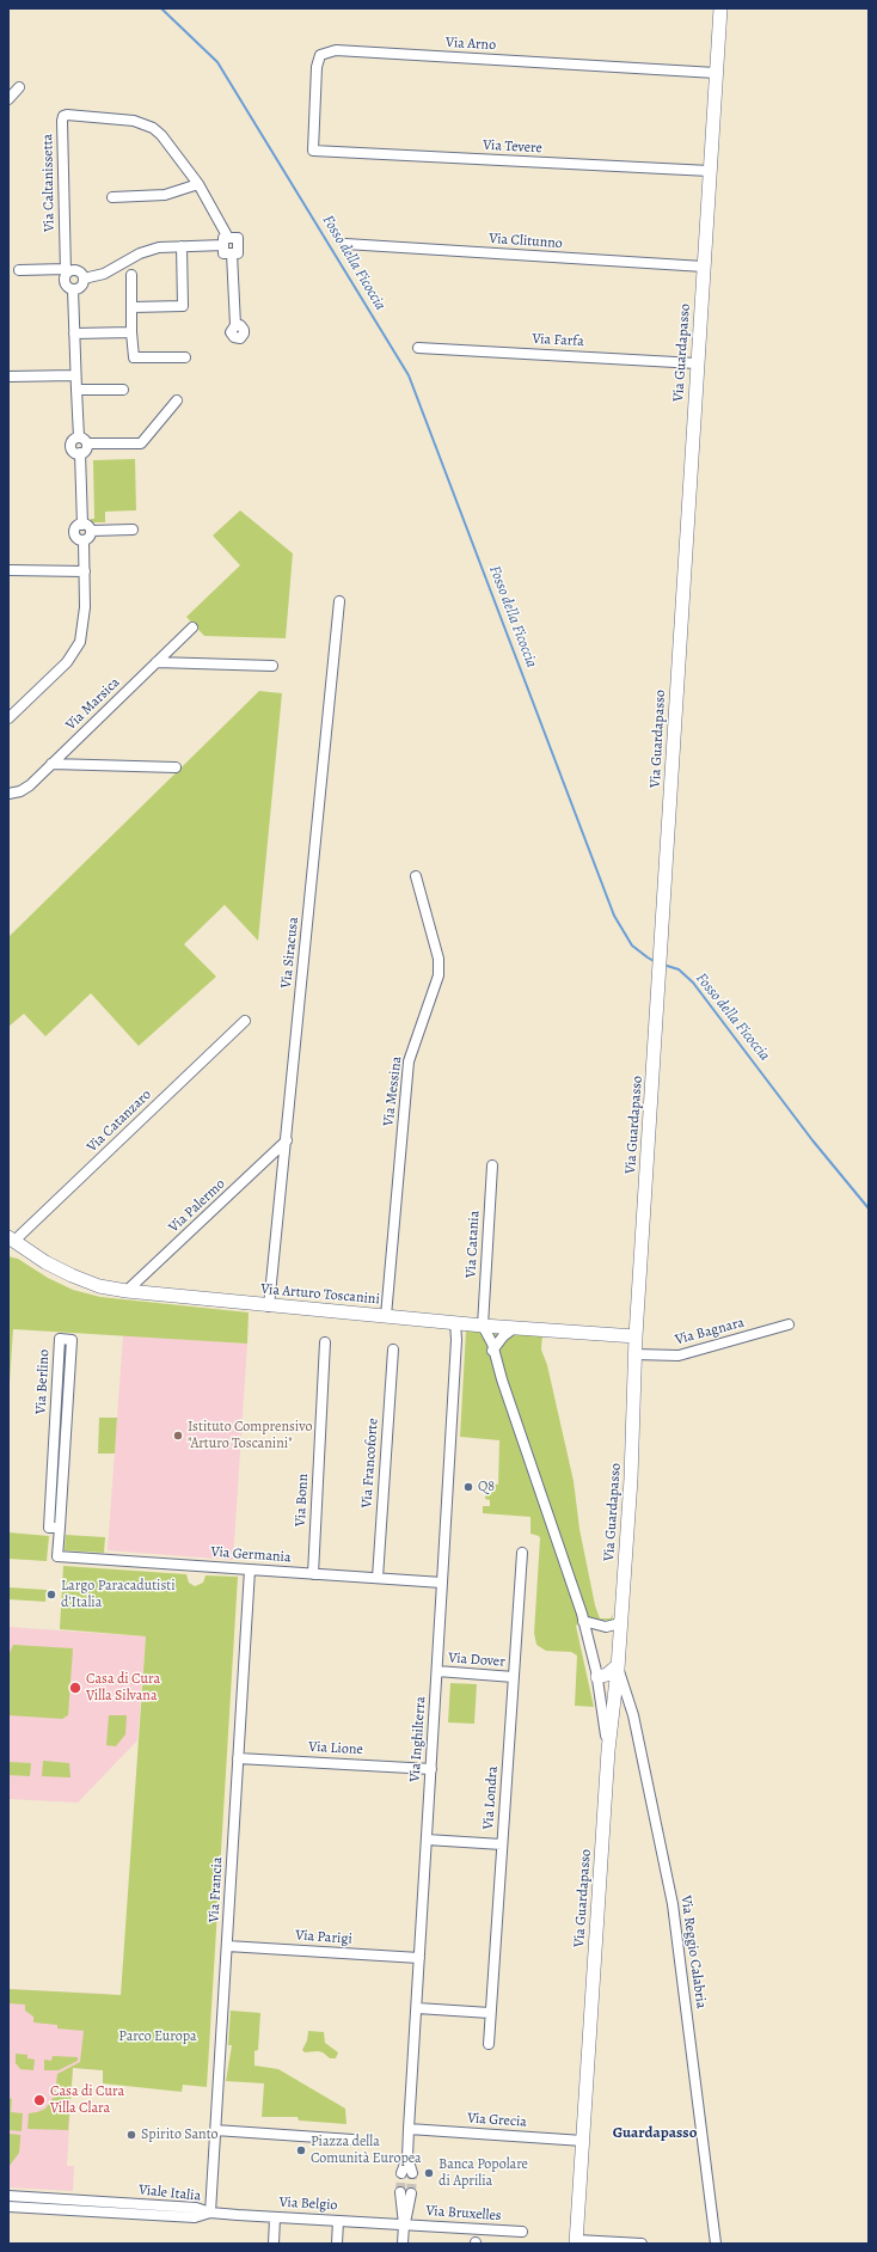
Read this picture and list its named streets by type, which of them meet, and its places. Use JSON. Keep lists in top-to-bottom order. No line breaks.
{"streets":{"street":["Via Arno","Via Tevere","Via Caltanissetta","Via Clitunno","Via Farfa","Via Guardapasso","Via Marsica","Via Siracusa","Via Messina","Via Catanzaro","Via Palermo","Via Catania","Via Arturo Toscanini","Via Bagnara","Via Berlino","Via Francoforte","Via Bonn","Via Germania","Via Dover","Via Inghilterra","Via Lione","Via Londra","Via Francia","Via Parigi","Via Reggio Calabria","Via Grecia","Viale Italia","Via Belgio","Via Bruxelles"]},"crossings":[["Via Arno","Via Tevere"],["Via Arno","Via Guardapasso"],["Via Tevere","Via Guardapasso"],["Via Clitunno","Via Guardapasso"],["Via Farfa","Via Guardapasso"],["Via Guardapasso","Via Arturo Toscanini"],["Via Guardapasso","Via Bagnara"],["Via Guardapasso","Via Reggio Calabria"],["Via Guardapasso","Via Grecia"],["Via Siracusa","Via Palermo"],["Via Siracusa","Via Arturo Toscanini"],["Via Messina","Via Arturo Toscanini"],["Via Catanzaro","Via Arturo Toscanini"],["Via Palermo","Via Arturo Toscanini"],["Via Catania","Via Arturo Toscanini"],["Via Arturo Toscanini","Via Inghilterra"],["Via Berlino","Via Germania"],["Via Francoforte","Via Germania"],["Via Bonn","Via Germania"],["Via Germania","Via Inghilterra"],["Via Germania","Via Francia"],["Via Dover","Via Inghilterra"],["Via Dover","Via Londra"],["Via Inghilterra","Via Lione"],["Via Inghilterra","Via Parigi"],["Via Inghilterra","Via Grecia"],["Via Lione","Via Francia"],["Via Francia","Via Parigi"],["Via Francia","Viale Italia"],["Via Francia","Via Belgio"],["Viale Italia","Via Belgio"],["Via Belgio","Via Bruxelles"]],"districts":["Guardapasso"],"water":["Fosso della Ficoccia"],"parks":["Parco Europa"],"places":["Istituto Comprensivo \"Arturo Toscanini\"","Q8","Largo Paracadutisti d'Italia","Casa di Cura Villa Silvana","Casa di Cura Villa Clara","Spirito Santo","Piazza della Comunità Europea","Banca Popolare di Aprilia"]}
